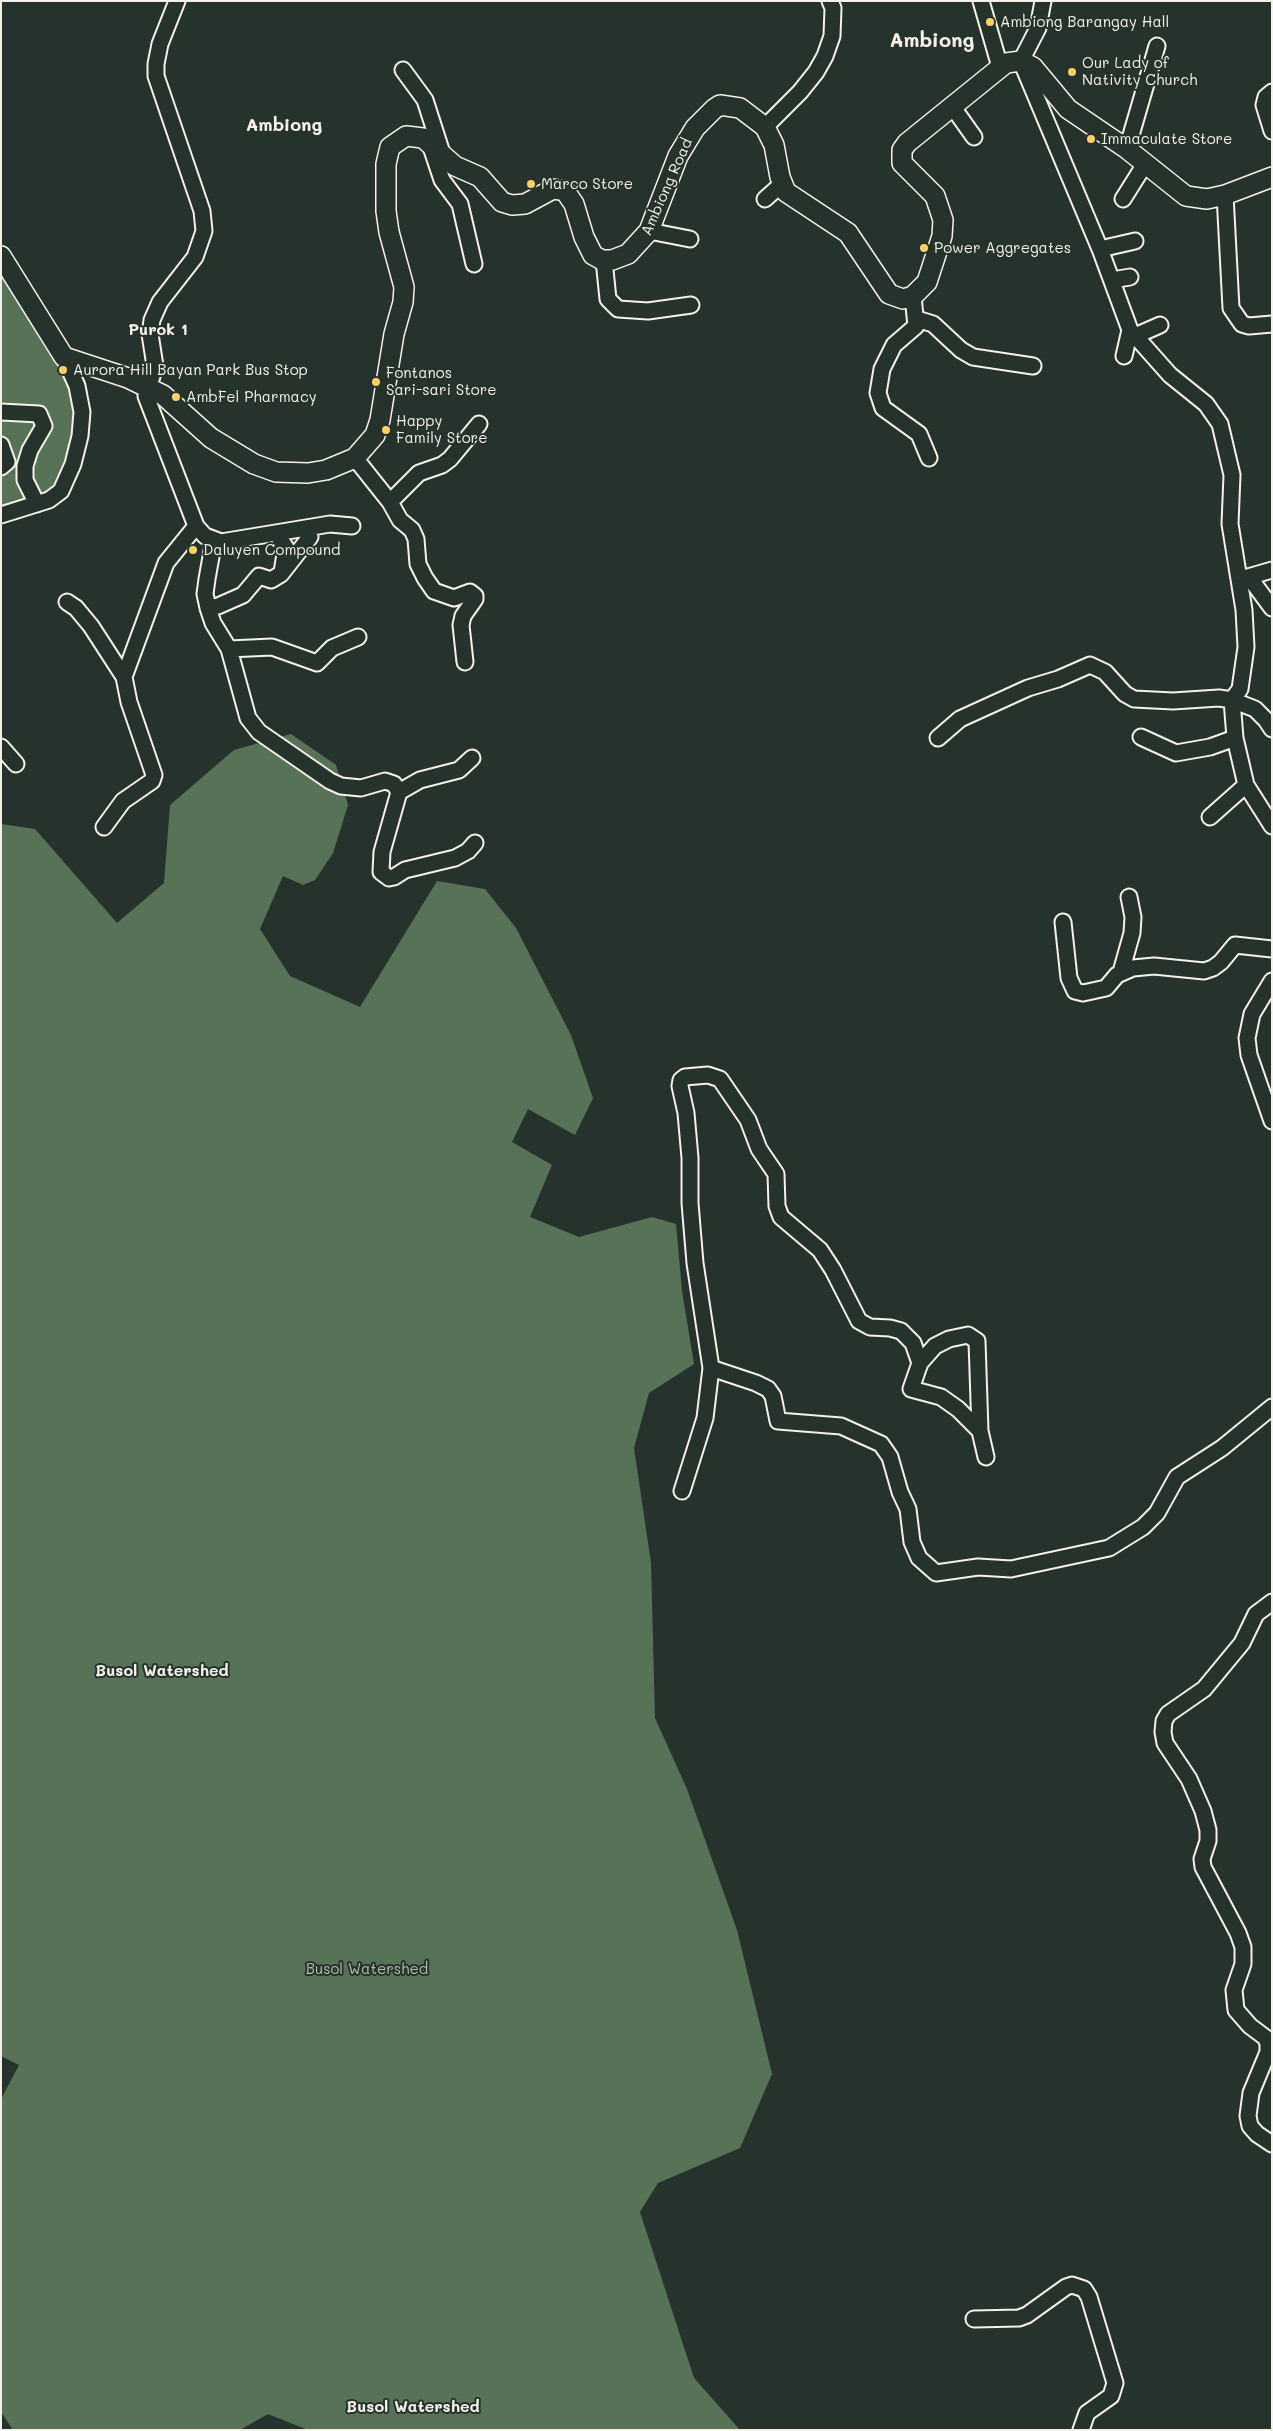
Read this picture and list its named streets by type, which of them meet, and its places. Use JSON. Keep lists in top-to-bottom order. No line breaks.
{"streets":{"main road":["Ambiong Road"]},"districts":["Ambiong","Ambiong","Purok 1","Busol Watershed","Busol Watershed"],"parks":["Busol Watershed"],"places":["Ambiong Barangay Hall","Our Lady of Nativity Church","Immaculate Store","Marco Store","Power Aggregates","Aurora Hill Bayan Park Bus Stop","Fontanos Sari-sari Store","AmbFel Pharmacy","Happy Family Store","Daluyen Compound"]}
